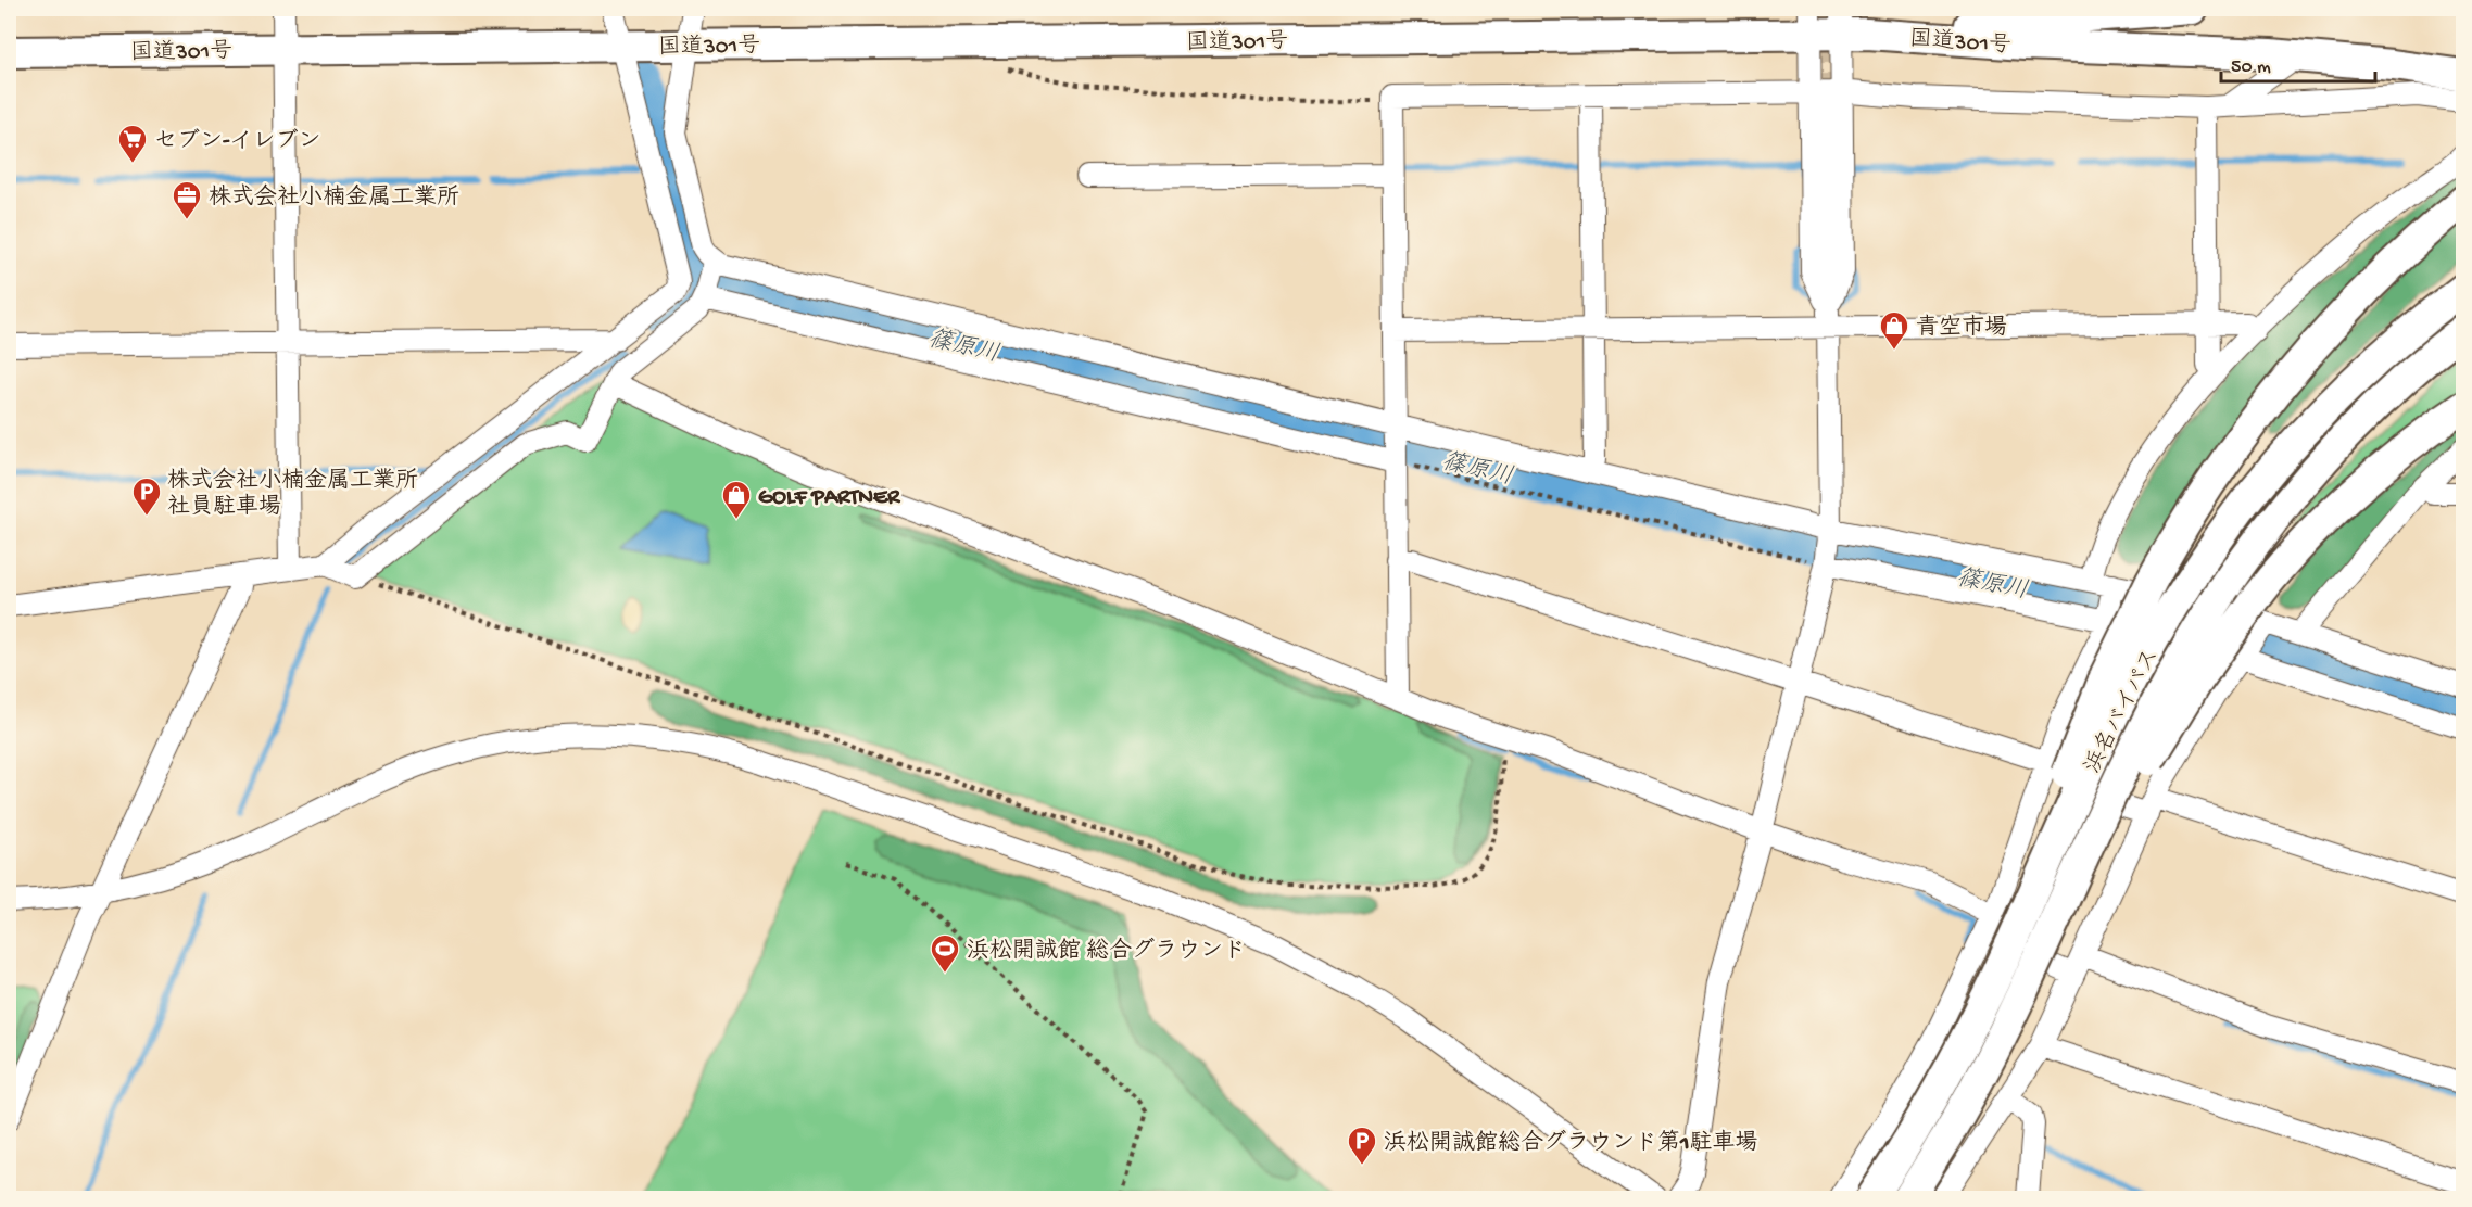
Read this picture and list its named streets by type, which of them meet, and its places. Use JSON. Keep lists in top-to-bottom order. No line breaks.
{"streets":{"highway":["国道301号","浜名バイパス"]},"water":["篠原川"],"places":{"supermarket":["セブン-イレブン"],"office":["株式会社小楠金属工業所"],"shop":["青空市場","GOLF PARTNER"],"parking":["株式会社小楠金属工業所 社員駐車場","浜松開誠館総合グラウンド第1駐車場"],"sports":["浜松開誠館 総合グラウンド"]},"scale_bar":"50 m"}
